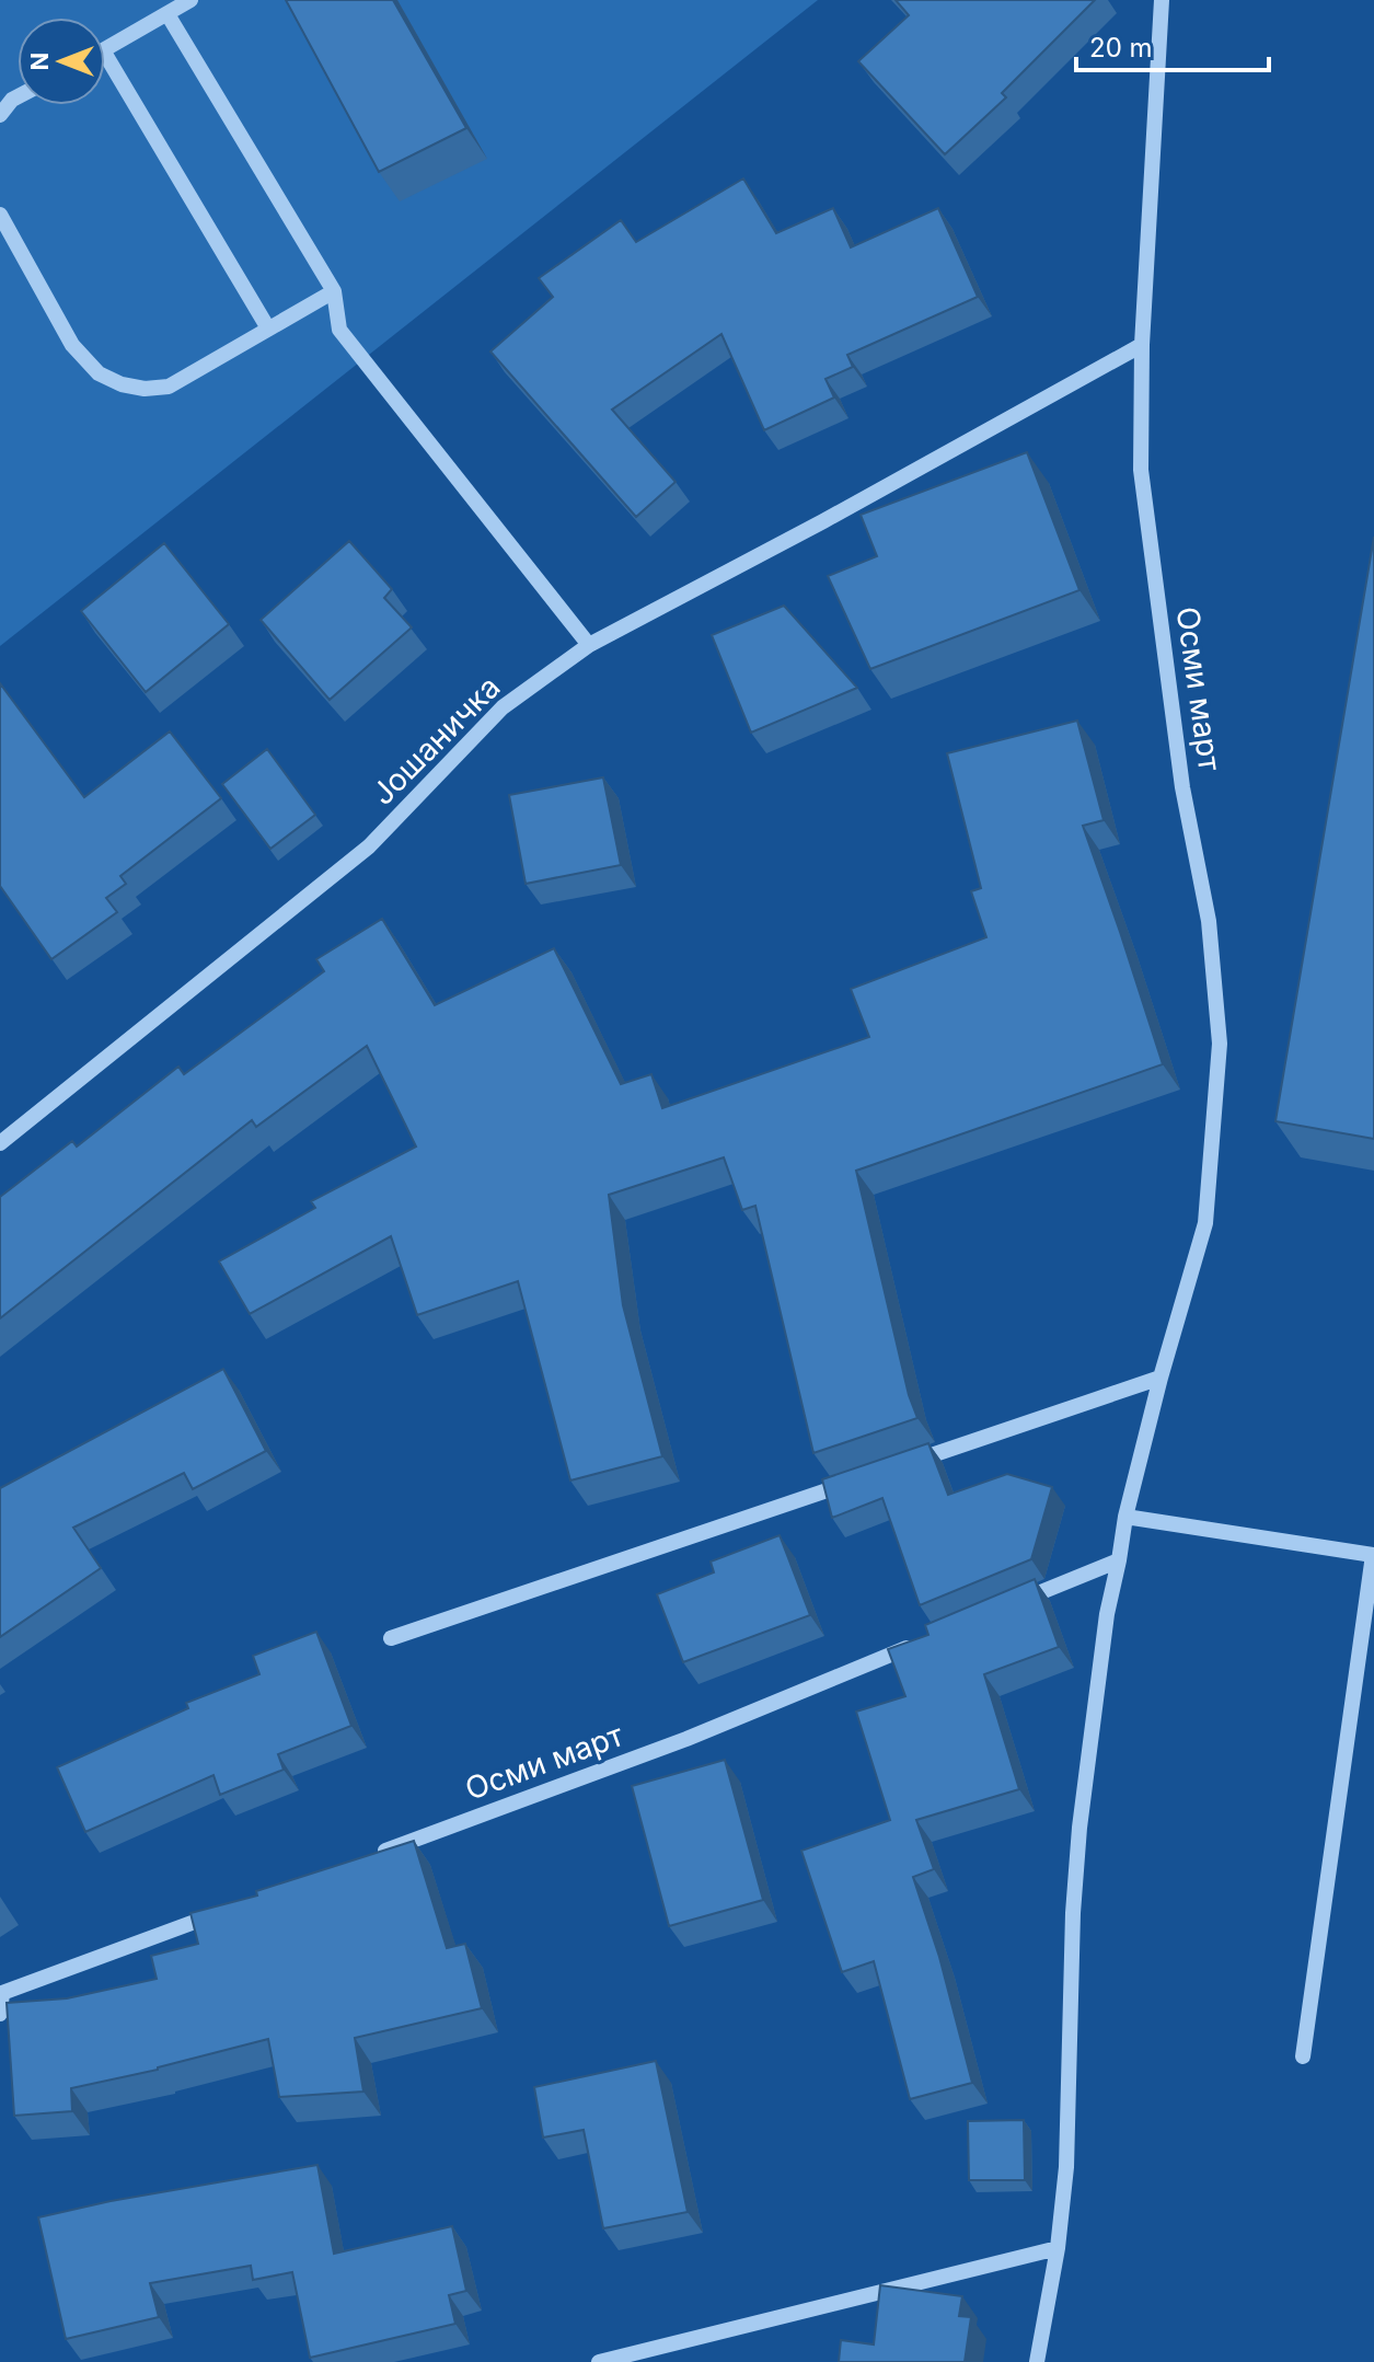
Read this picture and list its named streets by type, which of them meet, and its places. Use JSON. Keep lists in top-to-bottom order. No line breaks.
{"streets":{"street":["Осми март","Јошаничка"]},"crossings":[["Осми март","Јошаничка"]],"scale_bar":"20 m","north":"left"}
